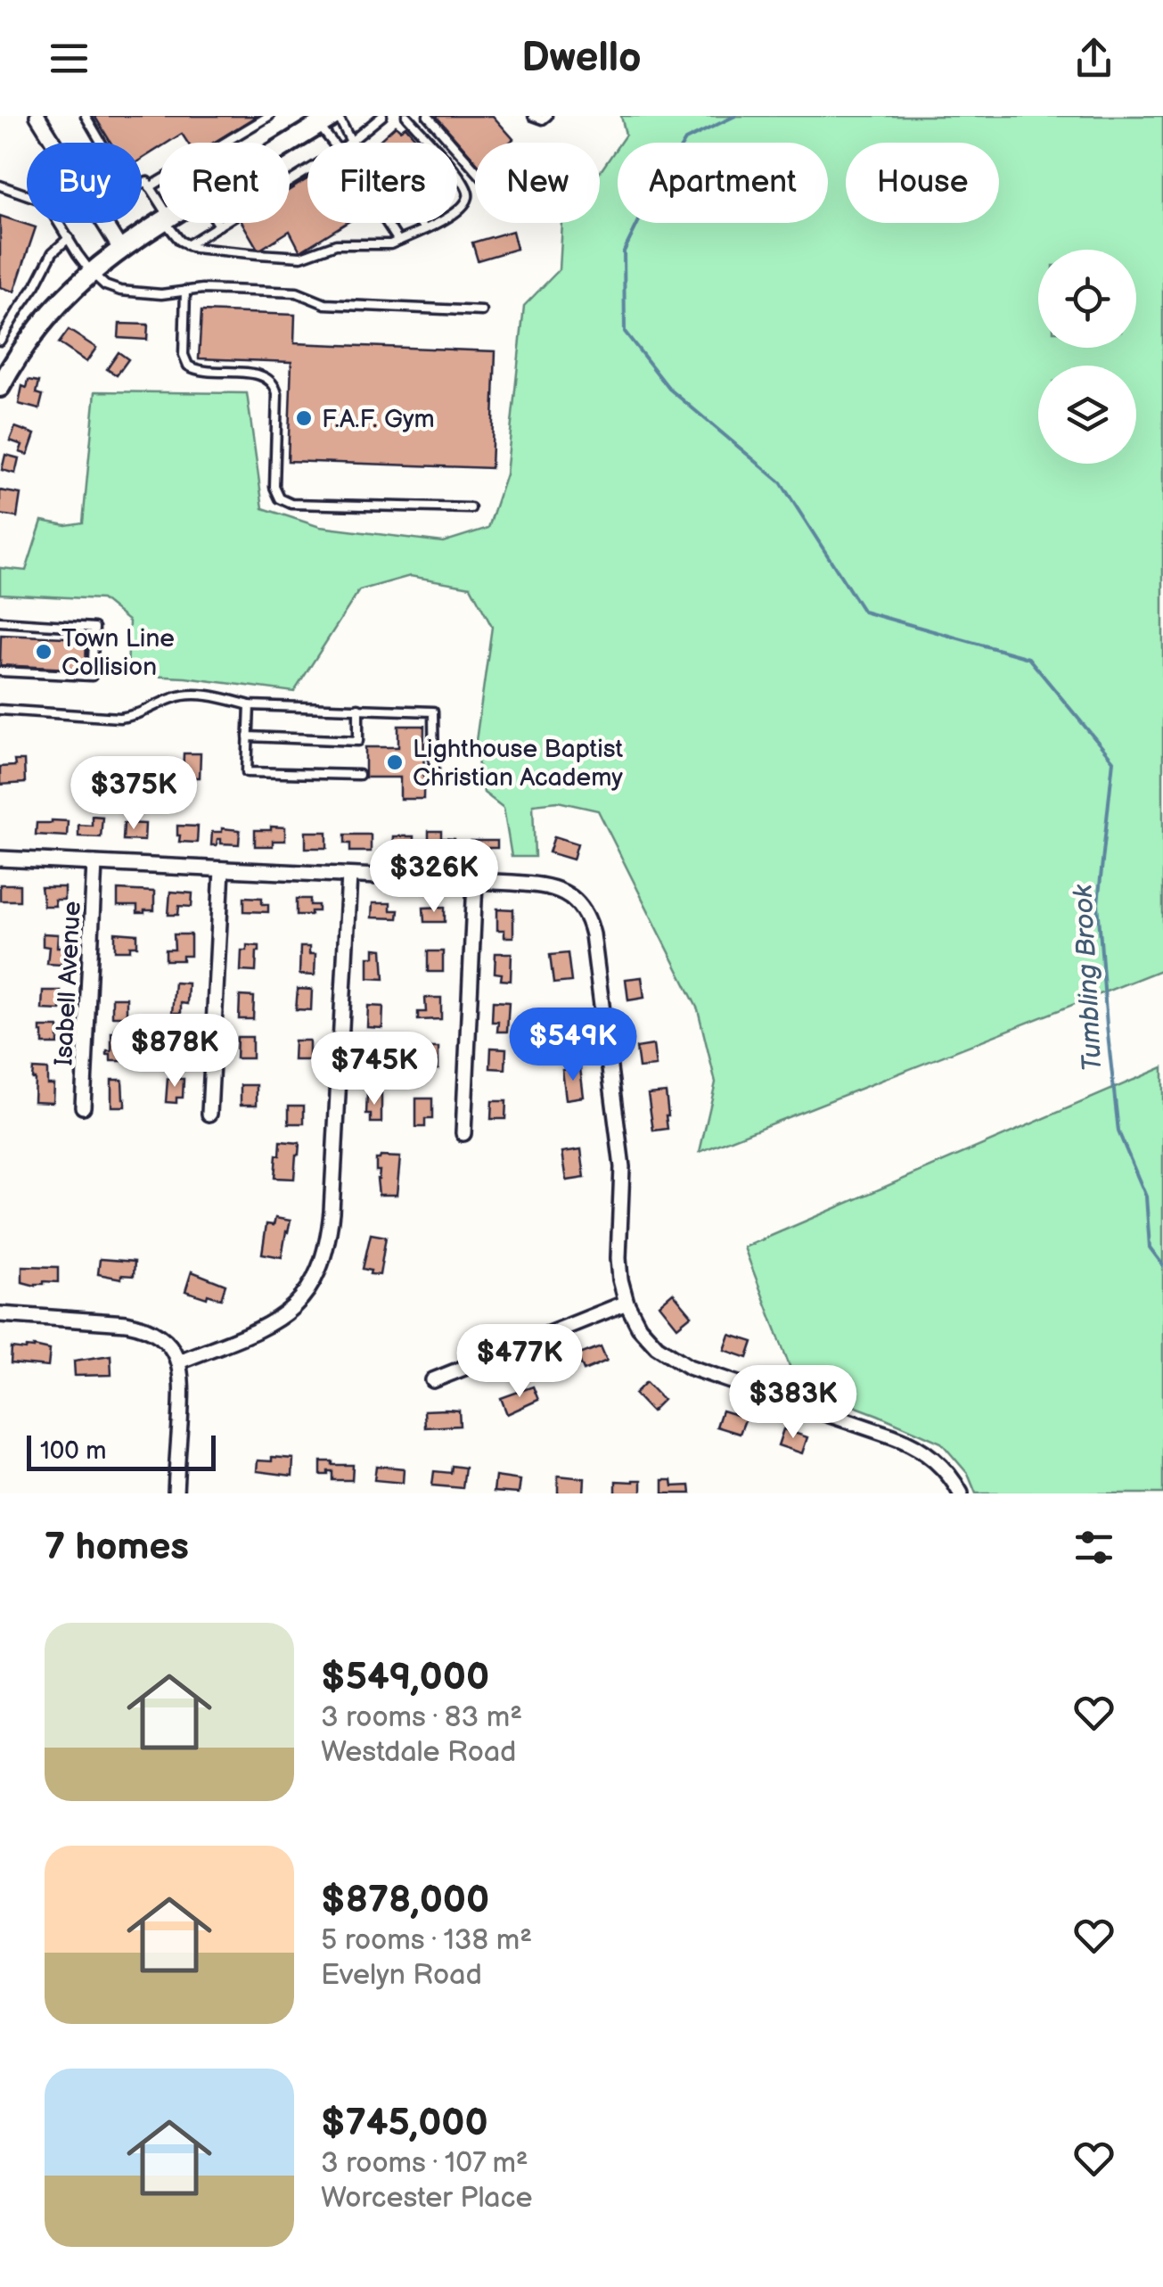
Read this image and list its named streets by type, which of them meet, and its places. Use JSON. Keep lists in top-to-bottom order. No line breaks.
{"streets":{"street":["Isabell Avenue"]},"water":["Tumbling Brook"],"places":["F.A.F. Gym","Town Line Collision","Lighthouse Baptist Christian Academy"],"scale_bar":"100 m","page":{"header":"Dwello","chip":["Buy","Rent","Filters","New","Apartment","House"],"price":["$375K","$326K","$549K","$878K","$745K","$477K","$383K"],"scale":"100 m","heading":"7 homes","list":[{"name":"$549,000","note":"3 rooms · 83 m² · Westdale Road"},{"name":"$878,000","note":"5 rooms · 138 m² · Evelyn Road"},{"name":"$745,000","note":"3 rooms · 107 m² · Worcester Place"}]}}
